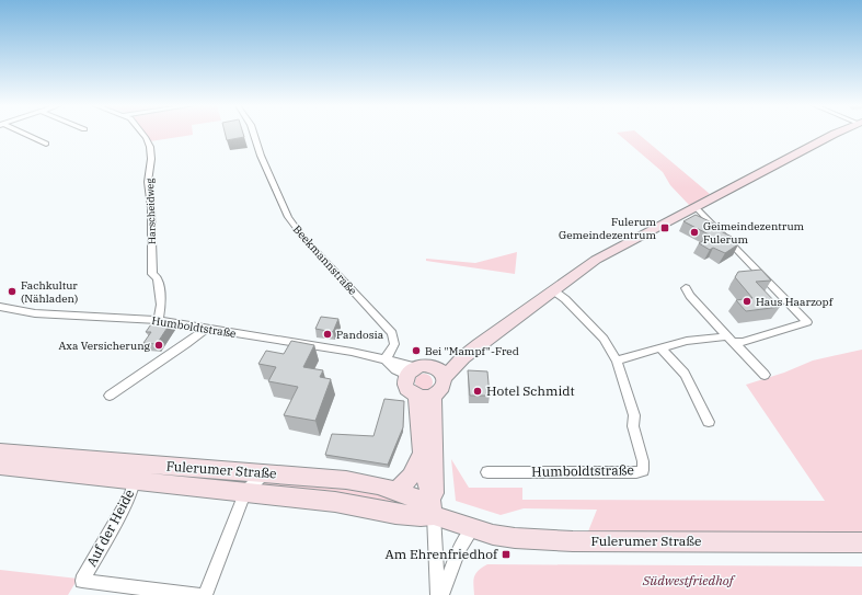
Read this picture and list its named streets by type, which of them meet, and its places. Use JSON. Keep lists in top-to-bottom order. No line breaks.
{"streets":{"street":["Harscheidweg","Beekmannstraße","Humboldtstraße","Fulerumer Straße","Auf der Heide"]},"crossings":[["Harscheidweg","Humboldtstraße"],["Beekmannstraße","Humboldtstraße"],["Fulerumer Straße","Auf der Heide"]],"parks":["Südwestfriedhof"],"places":{"transit":["Fulerum Gemeindezentrum","Am Ehrenfriedhof"],"other":["Geimeindezentrum Fulerum","Fachkultur (Nähladen)","Haus Haarzopf","Pandosia","Axa Versicherung","Bei \"Mampf\"-Fred","Hotel Schmidt"]}}
